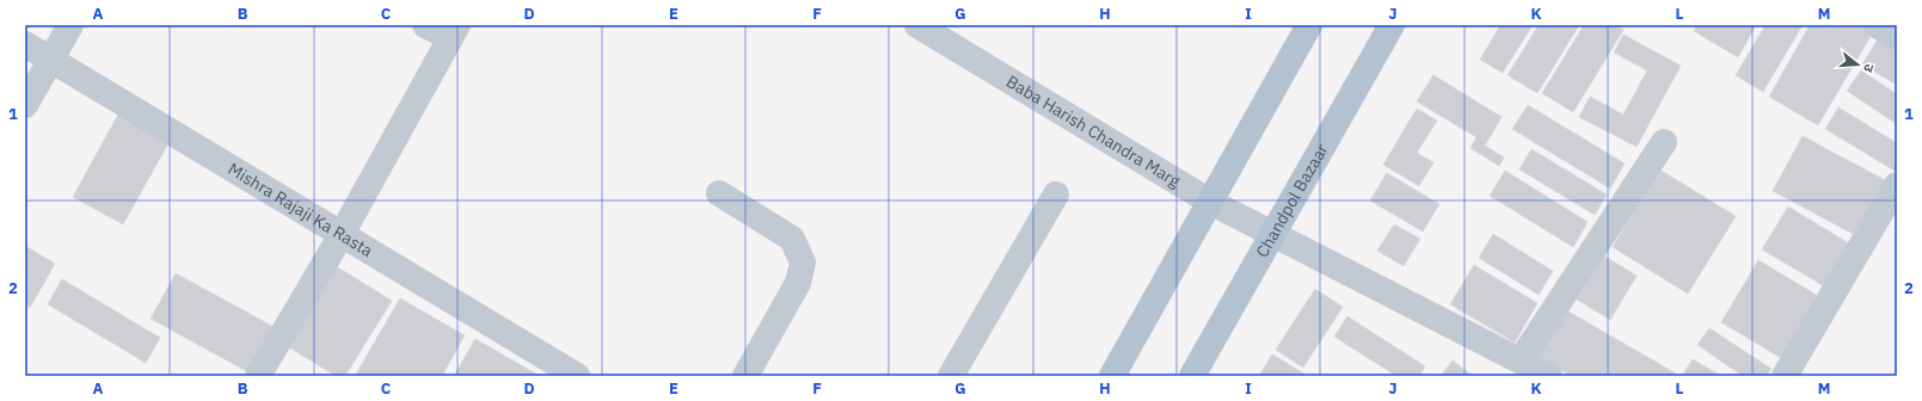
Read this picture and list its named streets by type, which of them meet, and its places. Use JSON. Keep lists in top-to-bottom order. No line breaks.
{"streets":{"main road":["Chandpol Bazaar"],"street":["Baba Harish Chandra Marg","Mishra Rajaji Ka Rasta"]},"crossings":[["Baba Harish Chandra Marg","Chandpol Bazaar"]],"north":"right","grid":{"columns":["A","B","C","D","E","F","G","H","I","J","K","L","M"],"rows":["1","2"]}}
